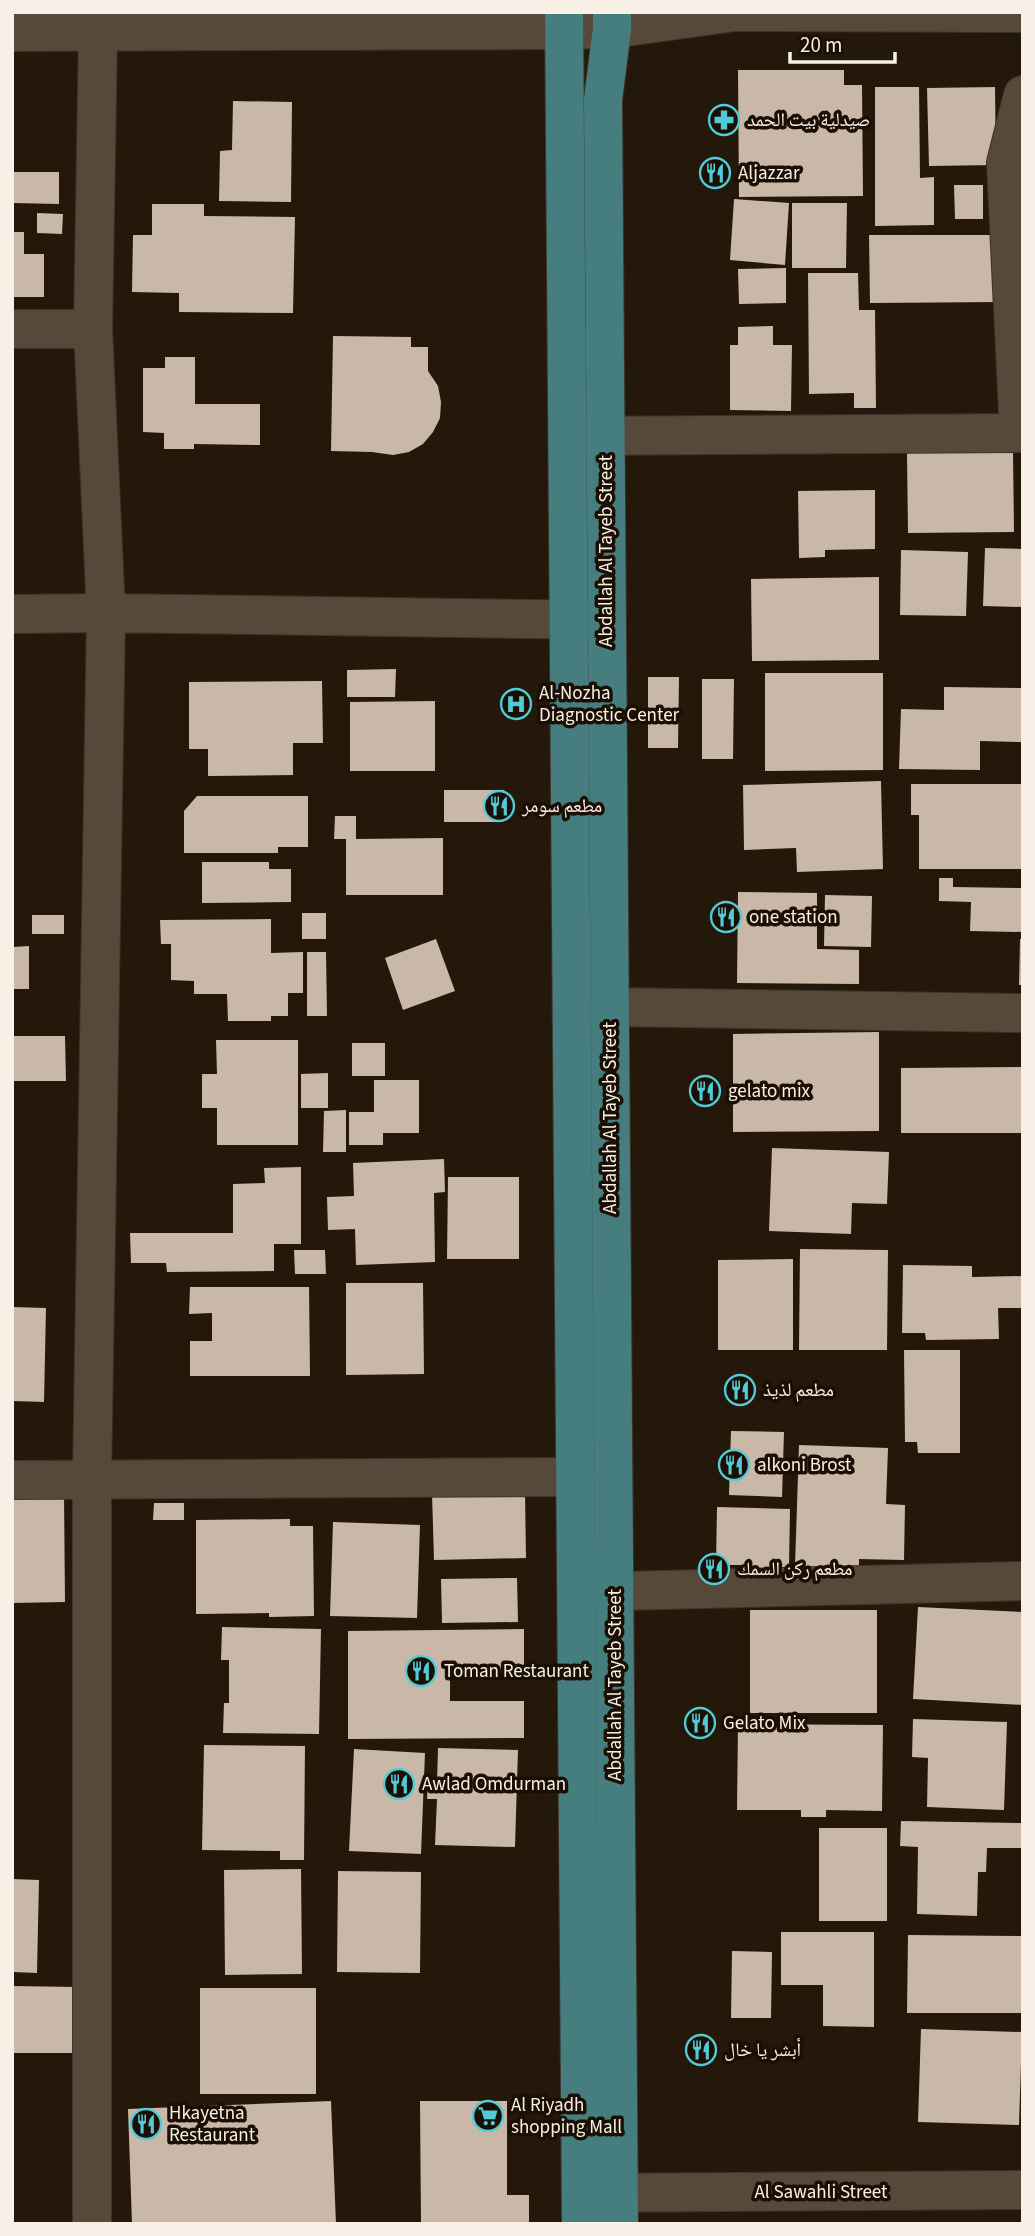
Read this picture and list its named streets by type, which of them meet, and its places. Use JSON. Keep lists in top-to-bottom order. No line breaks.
{"streets":{"main road":["Abdallah Al Tayeb Street"],"street":["Al Sawahli Street"]},"crossings":[["Abdallah Al Tayeb Street","Al Sawahli Street"]],"places":{"pharmacy":["صيدلية بيت الحمد"],"restaurant":["Aljazzar","مطعم سومر","one station","gelato mix","مطعم لذيذ","alkoni Brost","مطعم ركن السمك","Toman Restaurant","Gelato Mix","Awlad Omdurman","أبشر يا خال","Hkayetna Restaurant"],"hospital":["Al-Nozha Diagnostic Center"],"supermarket":["Al Riyadh shopping Mall"]},"scale_bar":"20 m"}
